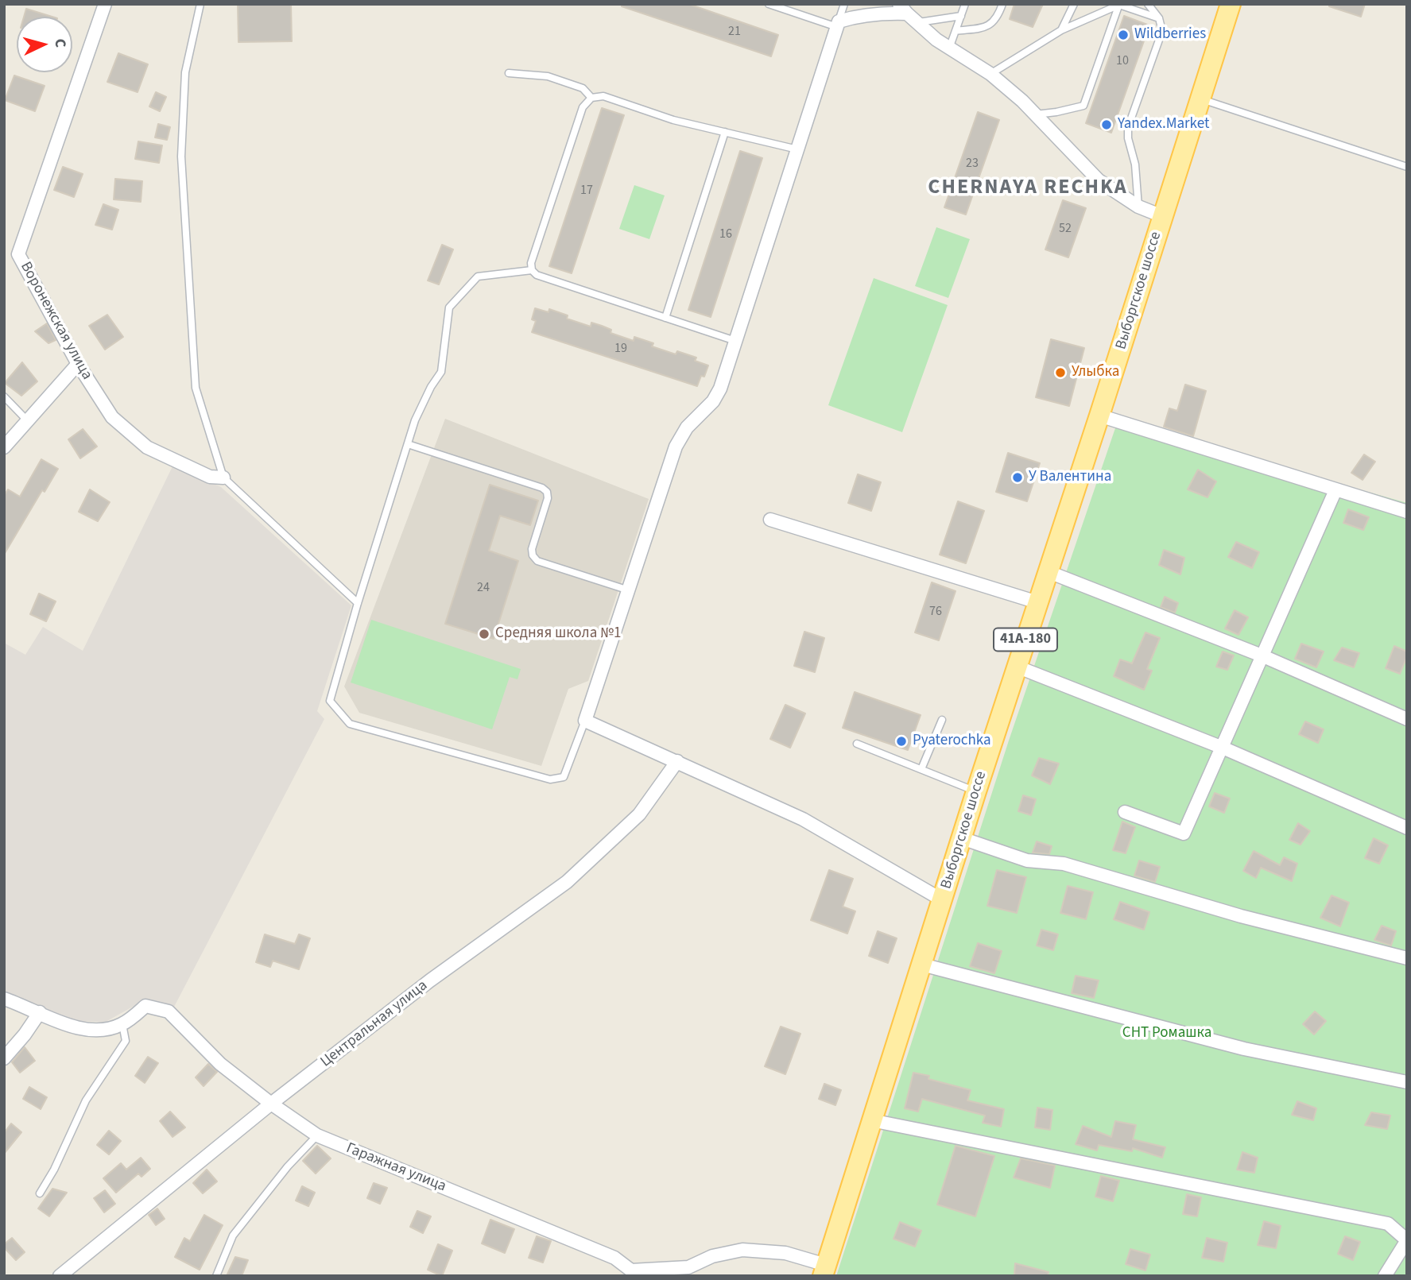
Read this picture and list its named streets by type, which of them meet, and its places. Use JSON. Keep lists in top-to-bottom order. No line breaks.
{"streets":{"main road":["Выборгское шоссе","41А-180"],"street":["Воронежская улица","Центральная улица","Гаражная улица"]},"crossings":[["Выборгское шоссе","Гаражная улица"],["Центральная улица","Гаражная улица"]],"districts":["CHERNAYA RECHKA"],"parks":["СНТ Ромашка"],"places":["Wildberries","Yandex.Market","Улыбка","У Валентина","Средняя школа №1","Pyaterochka"],"house_numbers":["21","10","23","17","52","16","19","24","76"],"north":"right"}
